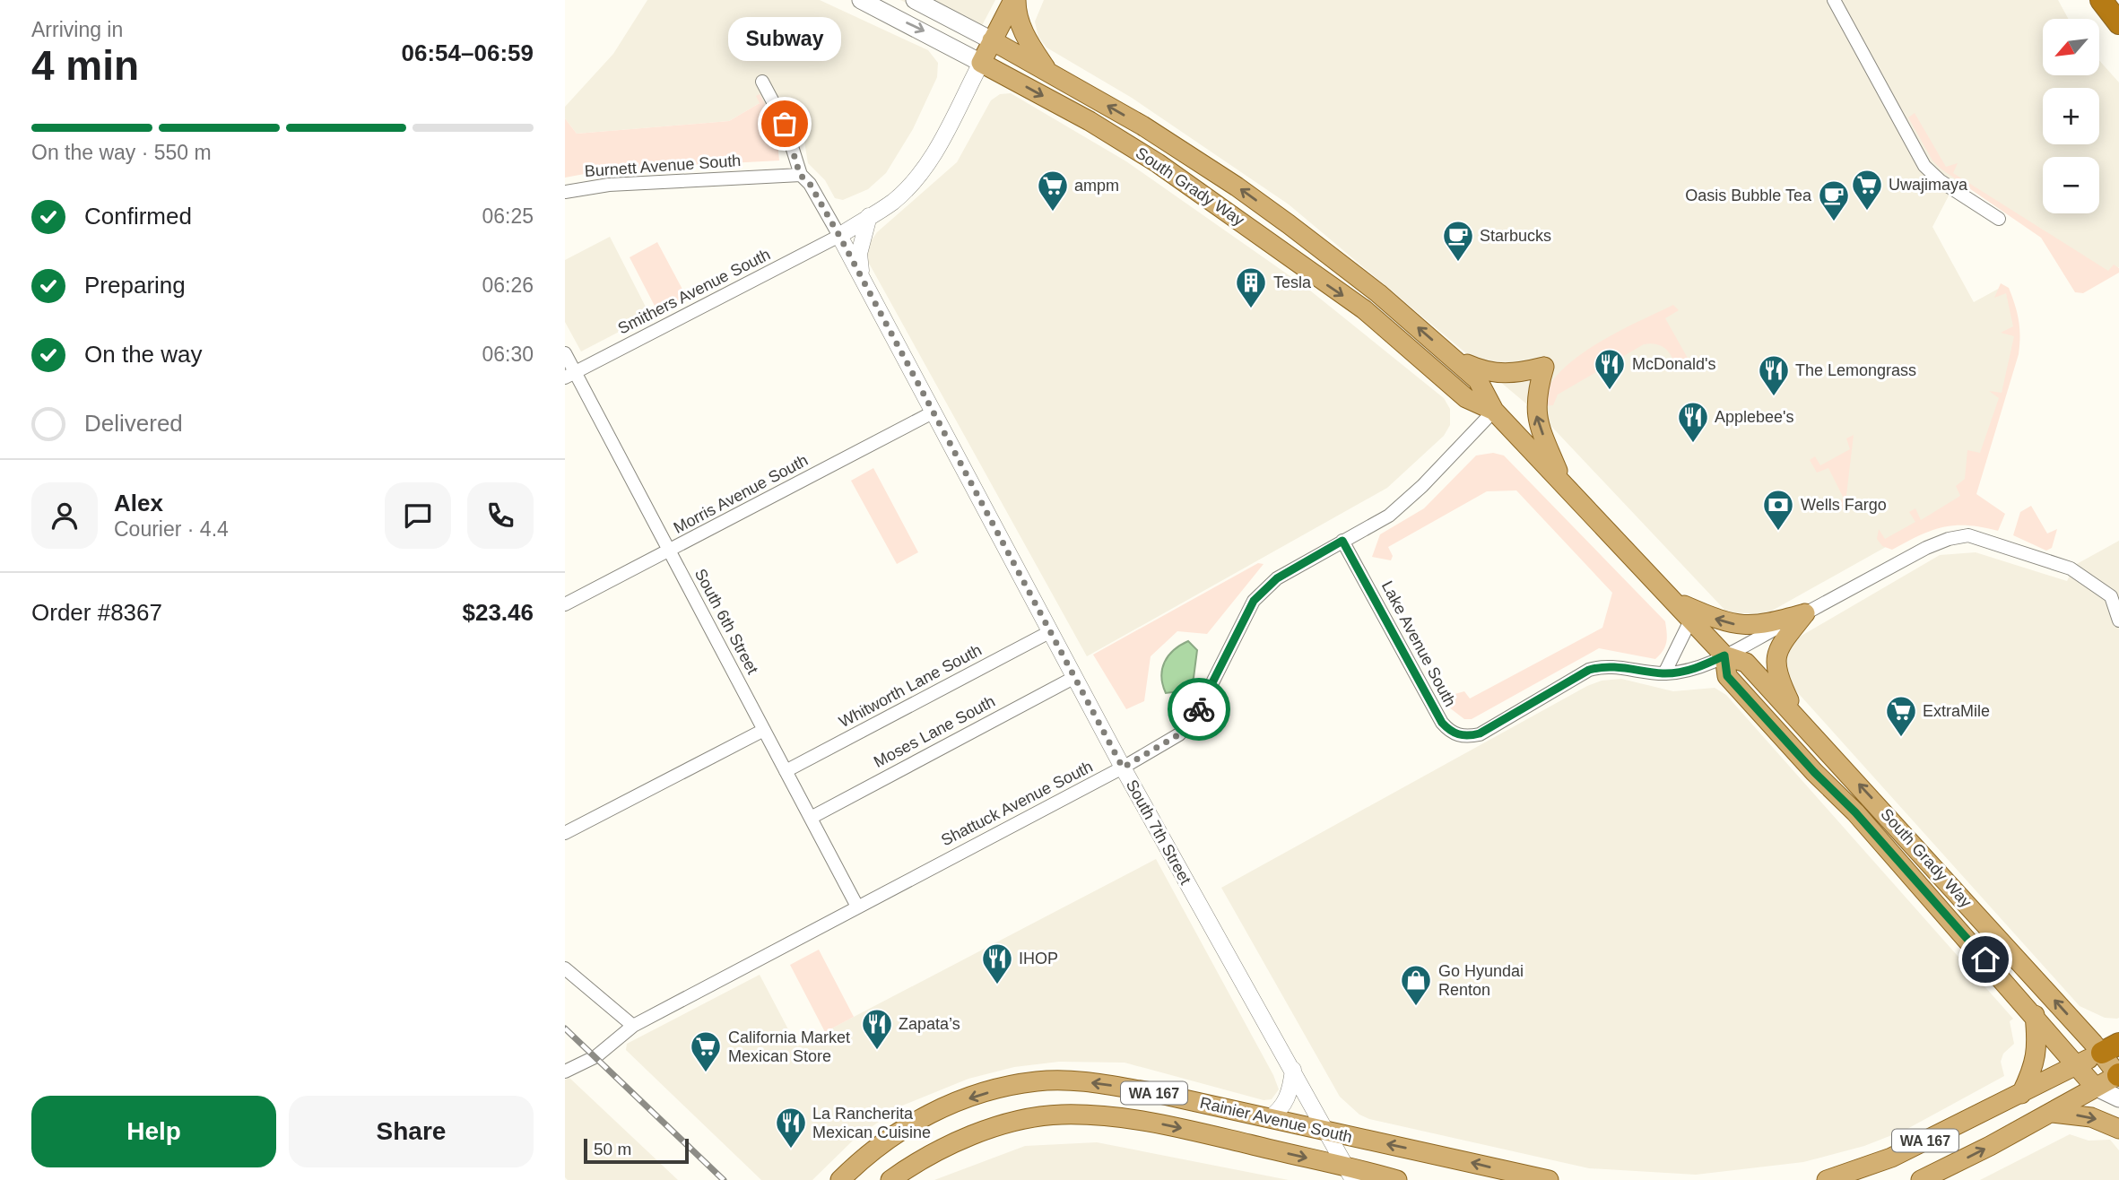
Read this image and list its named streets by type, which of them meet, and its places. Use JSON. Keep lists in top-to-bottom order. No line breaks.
{"streets":{"main road":["South Grady Way","WA 167","Rainier Avenue South"],"street":["Burnett Avenue South","Smithers Avenue South","Morris Avenue South","South 6th Street","Lake Avenue South","Whitworth Lane South","Moses Lane South","Shattuck Avenue South","South 7th Street"]},"crossings":[["Burnett Avenue South","South 7th Street"],["South Grady Way","Lake Avenue South"],["South Grady Way","Shattuck Avenue South"],["South Grady Way","WA 167"],["Smithers Avenue South","South 6th Street"],["Smithers Avenue South","South 7th Street"],["Morris Avenue South","South 6th Street"],["Morris Avenue South","South 7th Street"],["South 6th Street","Whitworth Lane South"],["South 6th Street","Moses Lane South"],["South 6th Street","Shattuck Avenue South"],["Lake Avenue South","Shattuck Avenue South"],["Whitworth Lane South","South 7th Street"],["Moses Lane South","South 7th Street"],["Shattuck Avenue South","South 7th Street"],["South 7th Street","Rainier Avenue South"]],"places":{"other":["Subway"],"supermarket":["Uwajimaya","ampm","ExtraMile","California Market Mexican Store"],"cafe":["Oasis Bubble Tea","Starbucks"],"building":["Tesla"],"restaurant":["McDonald's","The Lemongrass","Applebee's","IHOP","Zapata’s","La Rancherita Mexican Cuisine"],"bank":["Wells Fargo"],"shop":["Go Hyundai Renton"]},"scale_bar":"50 m","north":"bottom left","page":{"heading":["4 min","Arriving in","06:54–06:59"],"panel":["Alex","Courier · 4.4","Order #8367","$23.46"],"bubble":"Subway","map_buttons":["+","−"],"bar":"On the way · 550 m","list":[["Confirmed","06:25"],["Preparing","06:26"],["On the way","06:30"],"Delivered"],"buttons":["Help","Share"],"scale":"50 m"}}
